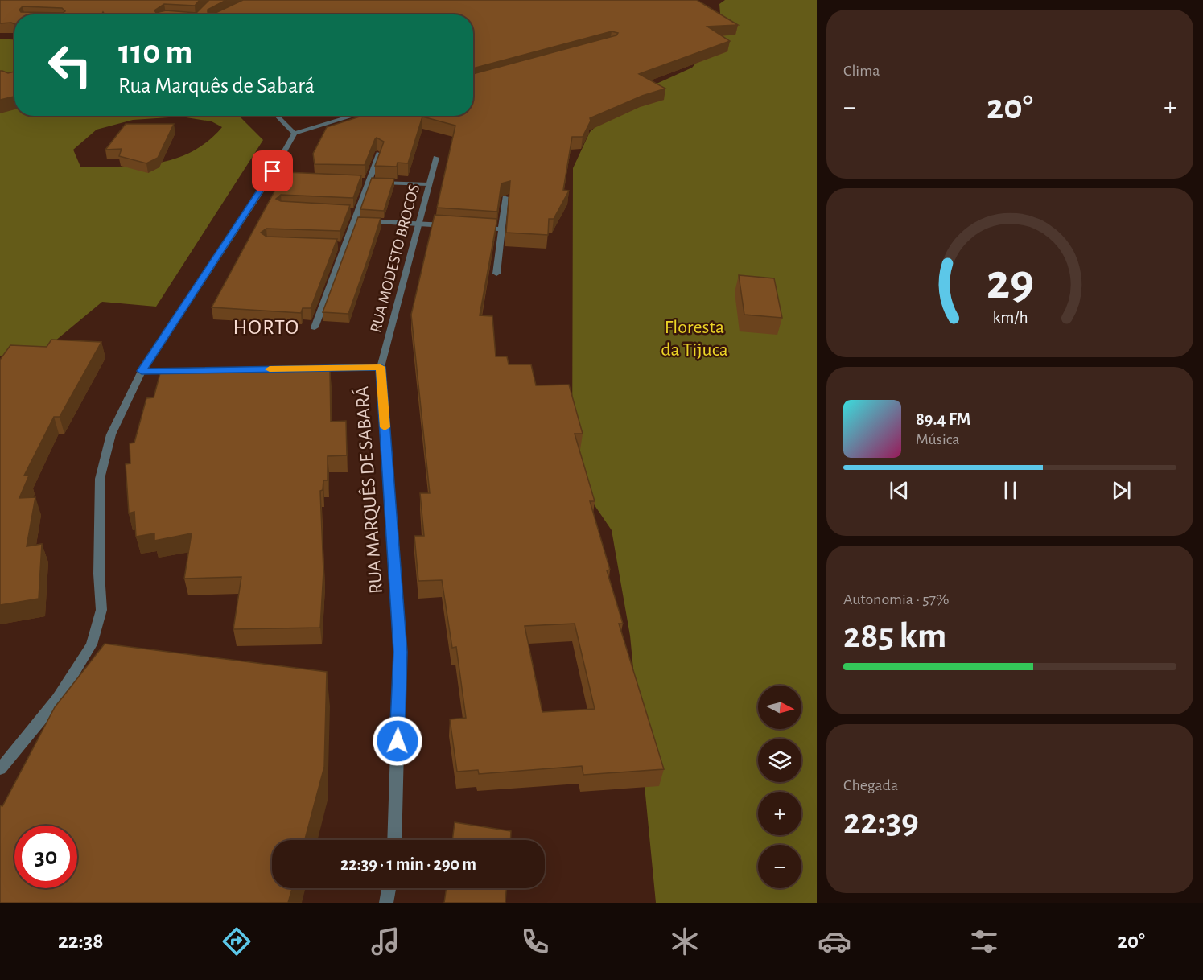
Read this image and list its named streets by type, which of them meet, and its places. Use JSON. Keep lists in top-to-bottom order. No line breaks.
{"streets":{"street":["RUA MODESTO BROCOS","RUA MARQUÊS DE SABARÁ"]},"crossings":[["RUA MODESTO BROCOS","RUA MARQUÊS DE SABARÁ"]],"districts":["HORTO"],"parks":["Floresta da Tijuca"],"north":"right","page":{"tile":["Clima",["Autonomia · 57%","285 km"],["Chegada","22:39"]],"turn":["110 m","Rua Marquês de Sabará"],"heat":["−","20°","+"],"song":["89.4 FM","Música"],"map_buttons":["+","−"],"limit":"30","trip":"22:39 · 1 min · 290 m","tabs":["22:38","20°"],"gauge":["29","km/h"]}}
